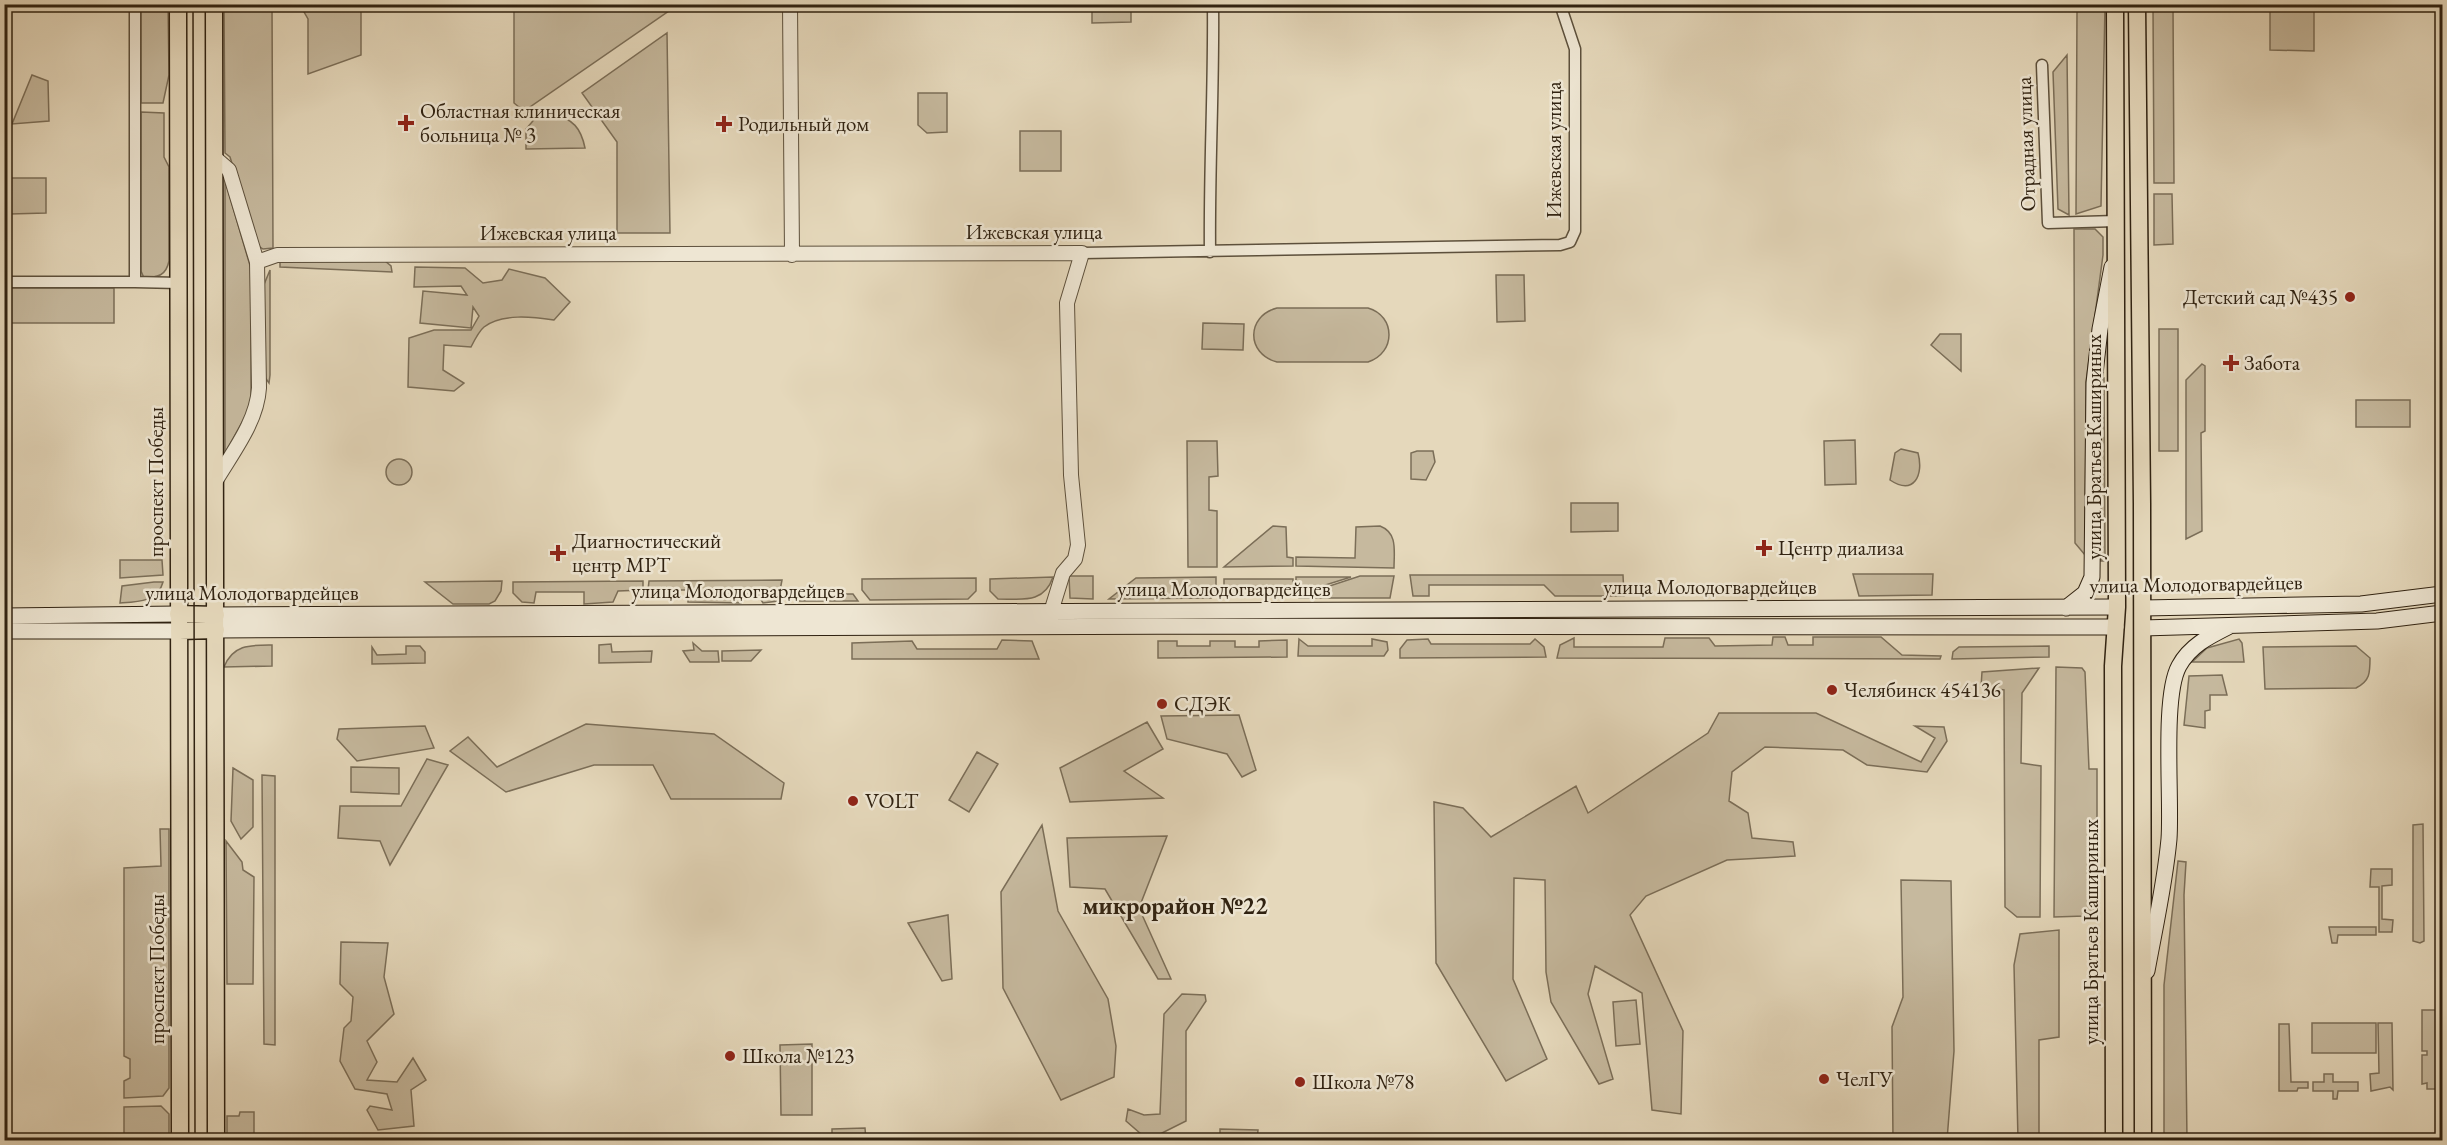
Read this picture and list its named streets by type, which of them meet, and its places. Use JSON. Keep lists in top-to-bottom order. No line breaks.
{"streets":{"main road":["улица Братьев Кашириных","проспект Победы","улица Молодогвардейцев"],"street":["Отрадная улица","Ижевская улица"]},"crossings":[["Отрадная улица","улица Братьев Кашириных"],["улица Братьев Кашириных","улица Молодогвардейцев"],["проспект Победы","улица Молодогвардейцев"]],"districts":["микрорайон №22"],"places":{"health":["Областная клиническая больница № 3","Родильный дом","Забота","Центр диализа","Диагностический центр МРТ"],"other":["Детский сад №435","Челябинск 454136","СДЭК","VOLT","Школа №123","ЧелГУ","Школа №78"]}}
